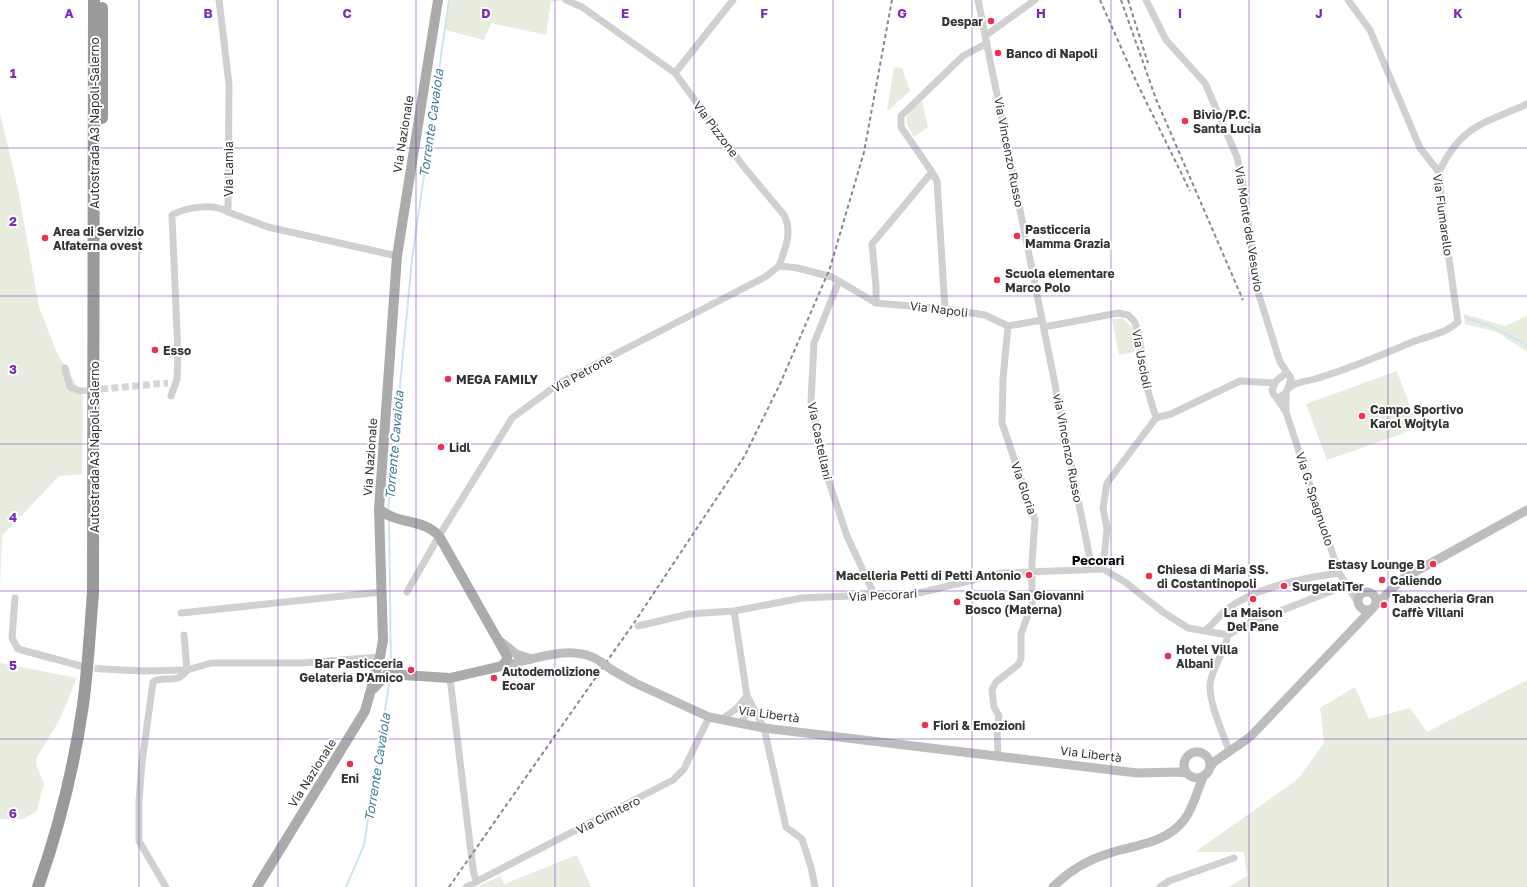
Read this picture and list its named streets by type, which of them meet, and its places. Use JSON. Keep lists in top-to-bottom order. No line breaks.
{"streets":{"highway":["Autostrada A3 Napoli-Salerno"],"main road":["Via Nazionale","Via Libertà"],"street":["Via Pizzone","Via Vincenzo Russo","Via Lamia","Via Fiumarello","Via Monte del Vesuvio","Via Napoli","Via Uscioli","Via Petrone","Via Castellani","via Vincenzo Russo","Via Gloria","Via G. Spagnuolo","Via Pecorari","Via Cimitero"]},"crossings":[["Via Pizzone","Via Petrone"],["Via Nazionale","Via Lamia"],["Via Vincenzo Russo","Via Uscioli"],["Via Vincenzo Russo","via Vincenzo Russo"],["Via Monte del Vesuvio","Via G. Spagnuolo"],["Via Napoli","Via Castellani"],["Via Napoli","Via Gloria"],["Via Uscioli","via Vincenzo Russo"],["Via Castellani","Via Pecorari"],["via Vincenzo Russo","Via Pecorari"],["Via Gloria","Via Pecorari"],["Via Gloria","Via Libertà"],["Via Libertà","Via Cimitero"]],"districts":["Pecorari"],"water":["Torrente Cavaiola"],"places":["Despar","Banco di Napoli","Bivio/P.C. Santa Lucia","Pasticceria Mamma Grazia","Area di Servizio Alfaterna ovest","Scuola elementare Marco Polo","Esso","MEGA FAMILY","Campo Sportivo Karol Wojtyla","Lidl","Estasy Lounge B","Macelleria Petti di Petti Antonio","Chiesa di Maria SS. di Costantinopoli","Caliendo","SurgelatiTer","La Maison Del Pane","Scuola San Giovanni Bosco (Materna)","Tabaccheria Gran Caffè Villani","Hotel Villa Albani","Bar Pasticceria Gelateria D'Amico","Autodemolizione Ecoar","Fiori & Emozioni","Eni"],"grid":{"columns":["A","B","C","D","E","F","G","H","I","J","K"],"rows":["1","2","3","4","5","6"]}}
